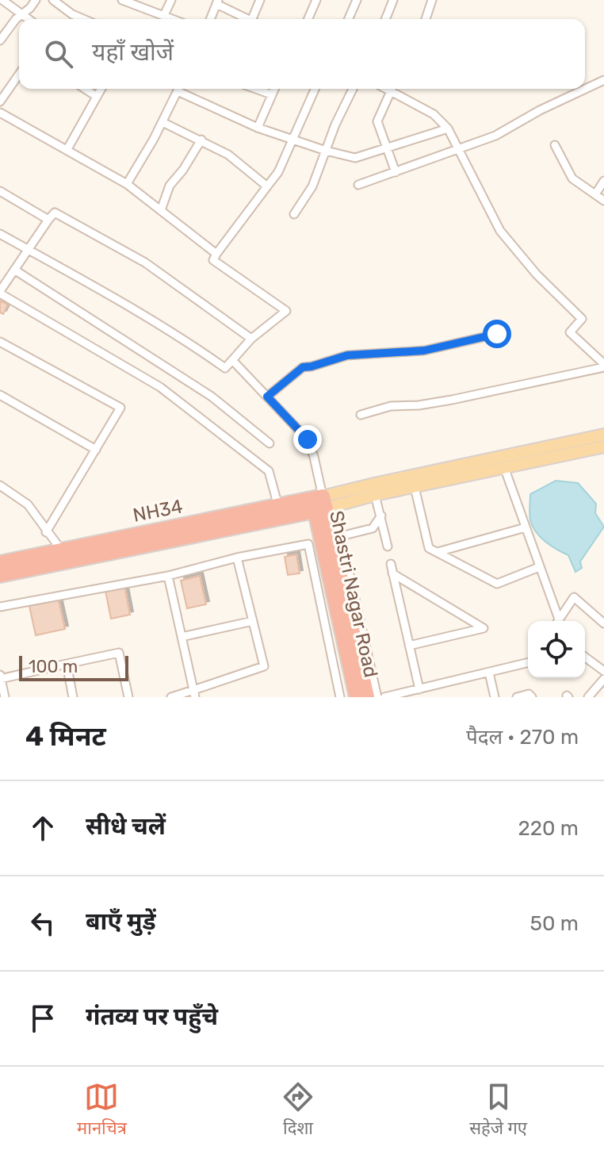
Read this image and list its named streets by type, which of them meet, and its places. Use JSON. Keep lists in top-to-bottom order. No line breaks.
{"streets":{"highway":["NH34","Shastri Nagar Road"]},"crossings":[["NH34","Shastri Nagar Road"]],"scale_bar":"100 m","page":{"search":"यहाँ खोजें","scale":"100 m","heading":["4 मिनट","पैदल · 270 m"],"list":[["सीधे चलें","220 m"],["बाएँ मुड़ें","50 m"],"गंतव्य पर पहुँचे"],"nav":["मानचित्र","दिशा","सहेजे गए"]}}
